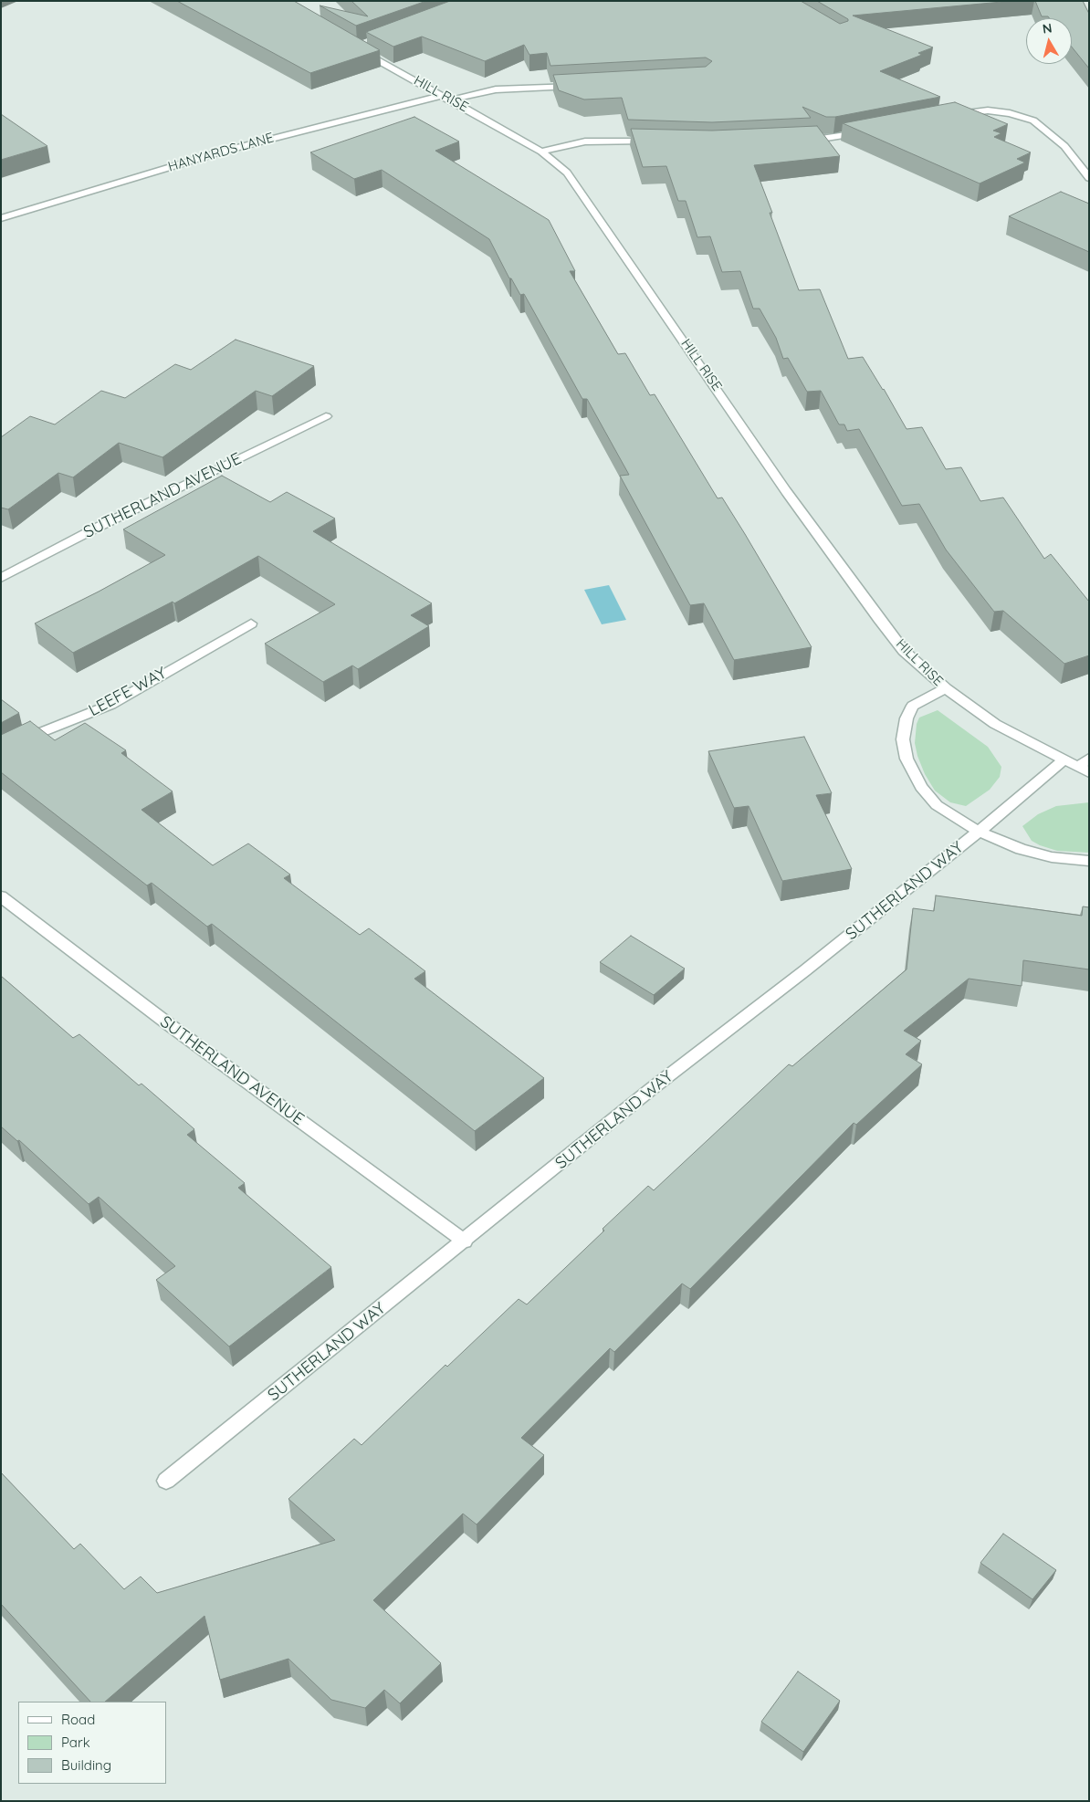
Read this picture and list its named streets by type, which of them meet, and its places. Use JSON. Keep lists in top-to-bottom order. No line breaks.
{"streets":{"street":["HILL RISE","HANYARDS LANE","SUTHERLAND AVENUE","LEEFE WAY","SUTHERLAND WAY"]},"crossings":[["HILL RISE","HANYARDS LANE"],["HILL RISE","SUTHERLAND WAY"],["SUTHERLAND AVENUE","SUTHERLAND WAY"]],"legend":["Road","Park","Building"],"north":"top"}
